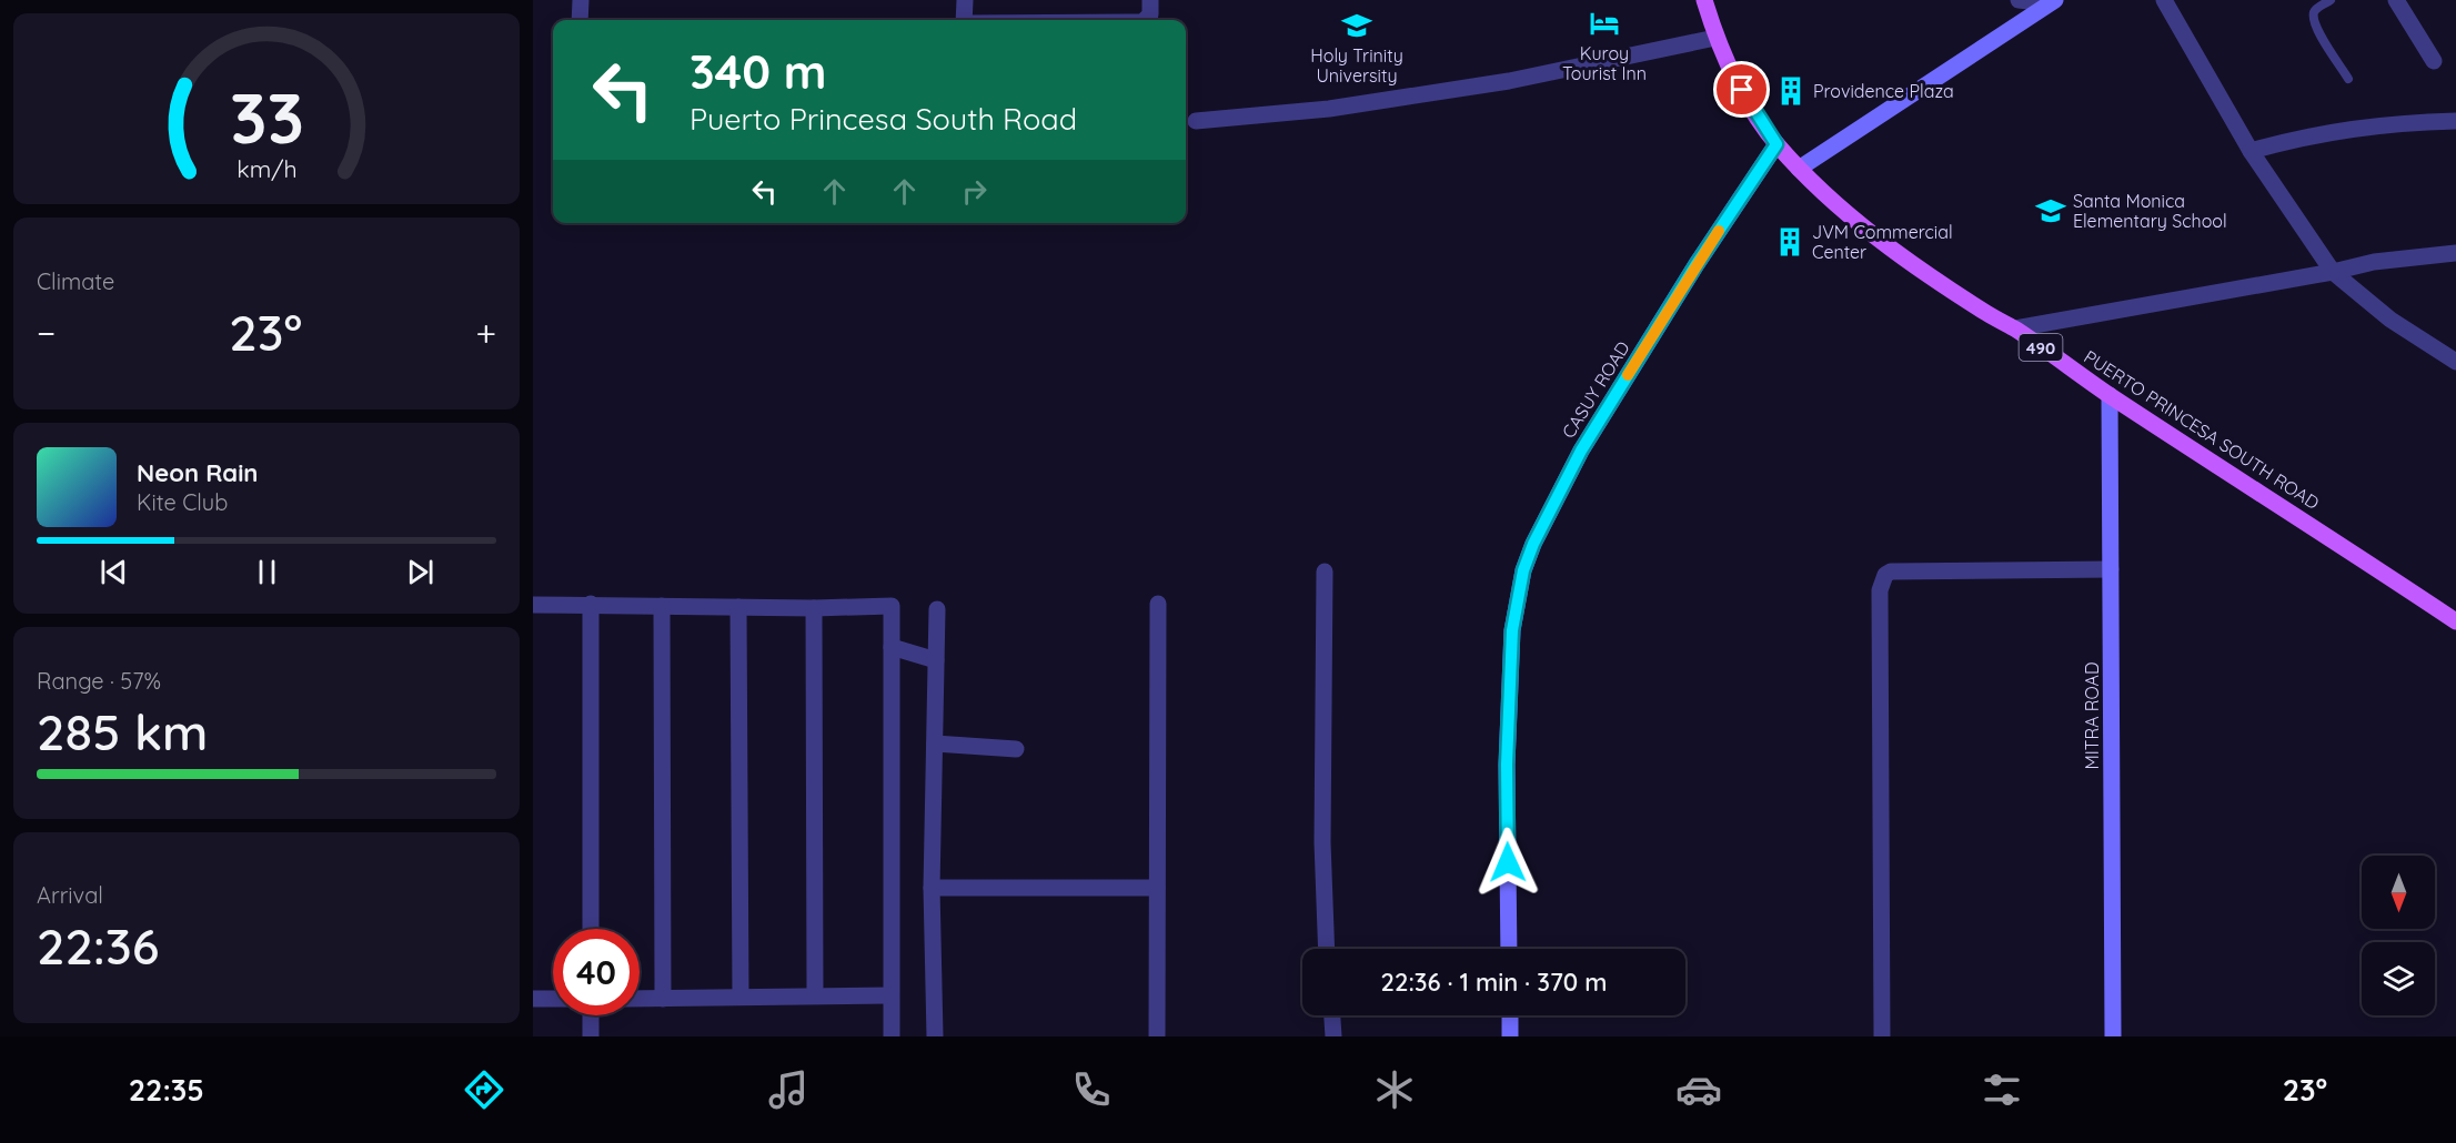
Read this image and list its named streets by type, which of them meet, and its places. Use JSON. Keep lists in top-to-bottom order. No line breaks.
{"streets":{"main road":["490","PUERTO PRINCESA SOUTH ROAD"],"street":["CASUY ROAD","MITRA ROAD"]},"crossings":[["CASUY ROAD","PUERTO PRINCESA SOUTH ROAD"],["PUERTO PRINCESA SOUTH ROAD","MITRA ROAD"]],"places":{"hotel":["Kuroy Tourist Inn"],"school or university":["Holy Trinity University","Santa Monica Elementary School"],"building":["Providence Plaza","JVM Commercial Center"]},"north":"bottom","page":{"turn":["340 m","Puerto Princesa South Road"],"tile":["Climate",["Range · 57%","285 km"],["Arrival","22:36"]],"heat":["−","23°","+"],"song":["Neon Rain","Kite Club"],"limit":"40","trip":"22:36 · 1 min · 370 m","tabs":["22:35","23°"],"gauge":["33","km/h"]}}
